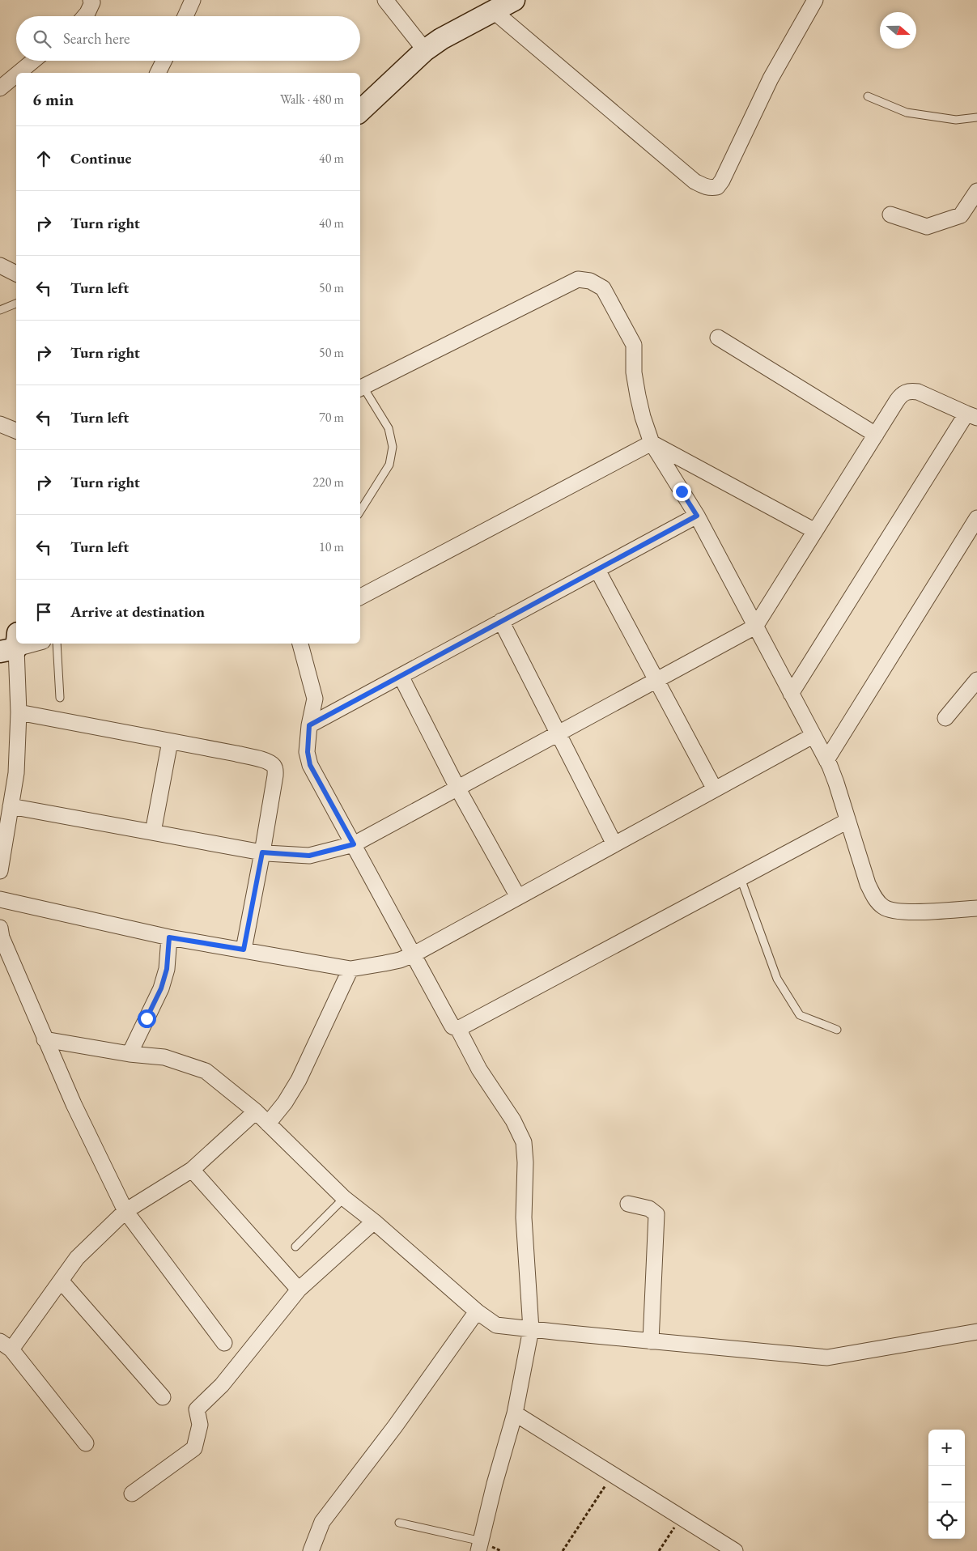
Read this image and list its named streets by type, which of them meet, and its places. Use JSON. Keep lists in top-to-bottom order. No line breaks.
{"north":"right","page":{"search":"Search here","heading":["6 min","Walk · 480 m"],"list":[["Continue","40 m"],["Turn right","40 m"],["Turn left","50 m"],["Turn right","50 m"],["Turn left","70 m"],["Turn right","220 m"],["Turn left","10 m"],"Arrive at destination"],"map_buttons":["+","−"]}}
